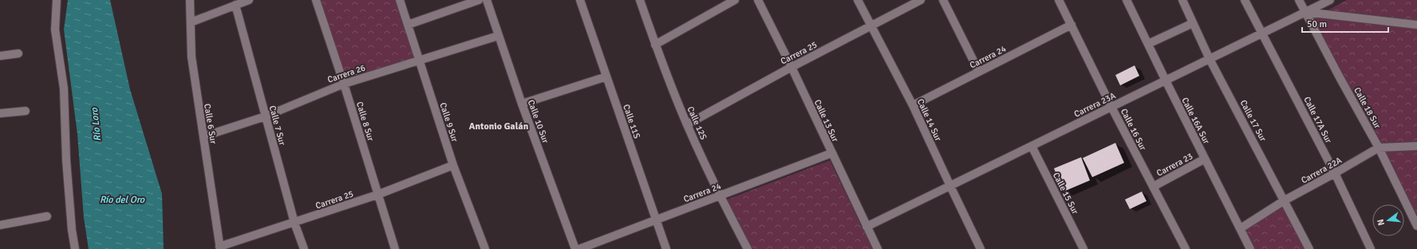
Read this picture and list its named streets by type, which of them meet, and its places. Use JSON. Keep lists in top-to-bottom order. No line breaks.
{"streets":{"street":["Carrera 25","Carrera 24","Carrera 26","Carrera 23A","Calle 18 Sur","Calle 14 Sur","Calle 17A Sur","Calle 13 Sur","Calle 16A Sur","Calle 17 Sur","Calle 8 Sur","Calle 10 Sur","Calle 11S","Calle 9 Sur","Calle 12S","Calle 6 Sur","Calle 7 Sur","Calle 16 Sur","Carrera 23","Carrera 22A","Calle 15 Sur"]},"crossings":[["Carrera 25","Calle 14 Sur"],["Carrera 25","Calle 13 Sur"],["Carrera 25","Calle 8 Sur"],["Carrera 25","Calle 9 Sur"],["Carrera 25","Calle 12S"],["Carrera 25","Calle 6 Sur"],["Carrera 25","Calle 7 Sur"],["Carrera 24","Calle 14 Sur"],["Carrera 24","Calle 13 Sur"],["Carrera 24","Calle 11S"],["Carrera 24","Calle 12S"],["Carrera 24","Calle 16 Sur"],["Carrera 26","Calle 8 Sur"],["Carrera 26","Calle 10 Sur"],["Carrera 26","Calle 9 Sur"],["Carrera 26","Calle 6 Sur"],["Carrera 26","Calle 7 Sur"],["Carrera 23A","Calle 18 Sur"],["Carrera 23A","Calle 14 Sur"],["Carrera 23A","Calle 17A Sur"],["Carrera 23A","Calle 13 Sur"],["Carrera 23A","Calle 16A Sur"],["Carrera 23A","Calle 17 Sur"],["Carrera 23A","Calle 16 Sur"],["Carrera 23A","Calle 15 Sur"],["Calle 18 Sur","Carrera 22A"],["Calle 17A Sur","Carrera 22A"],["Calle 16A Sur","Carrera 23"],["Calle 16A Sur","Carrera 22A"],["Calle 17 Sur","Carrera 22A"],["Calle 16 Sur","Carrera 23"]],"districts":["Antonio Galán"],"water":["Río Loro","Río del Oro"],"scale_bar":"50 m","north":"left"}
